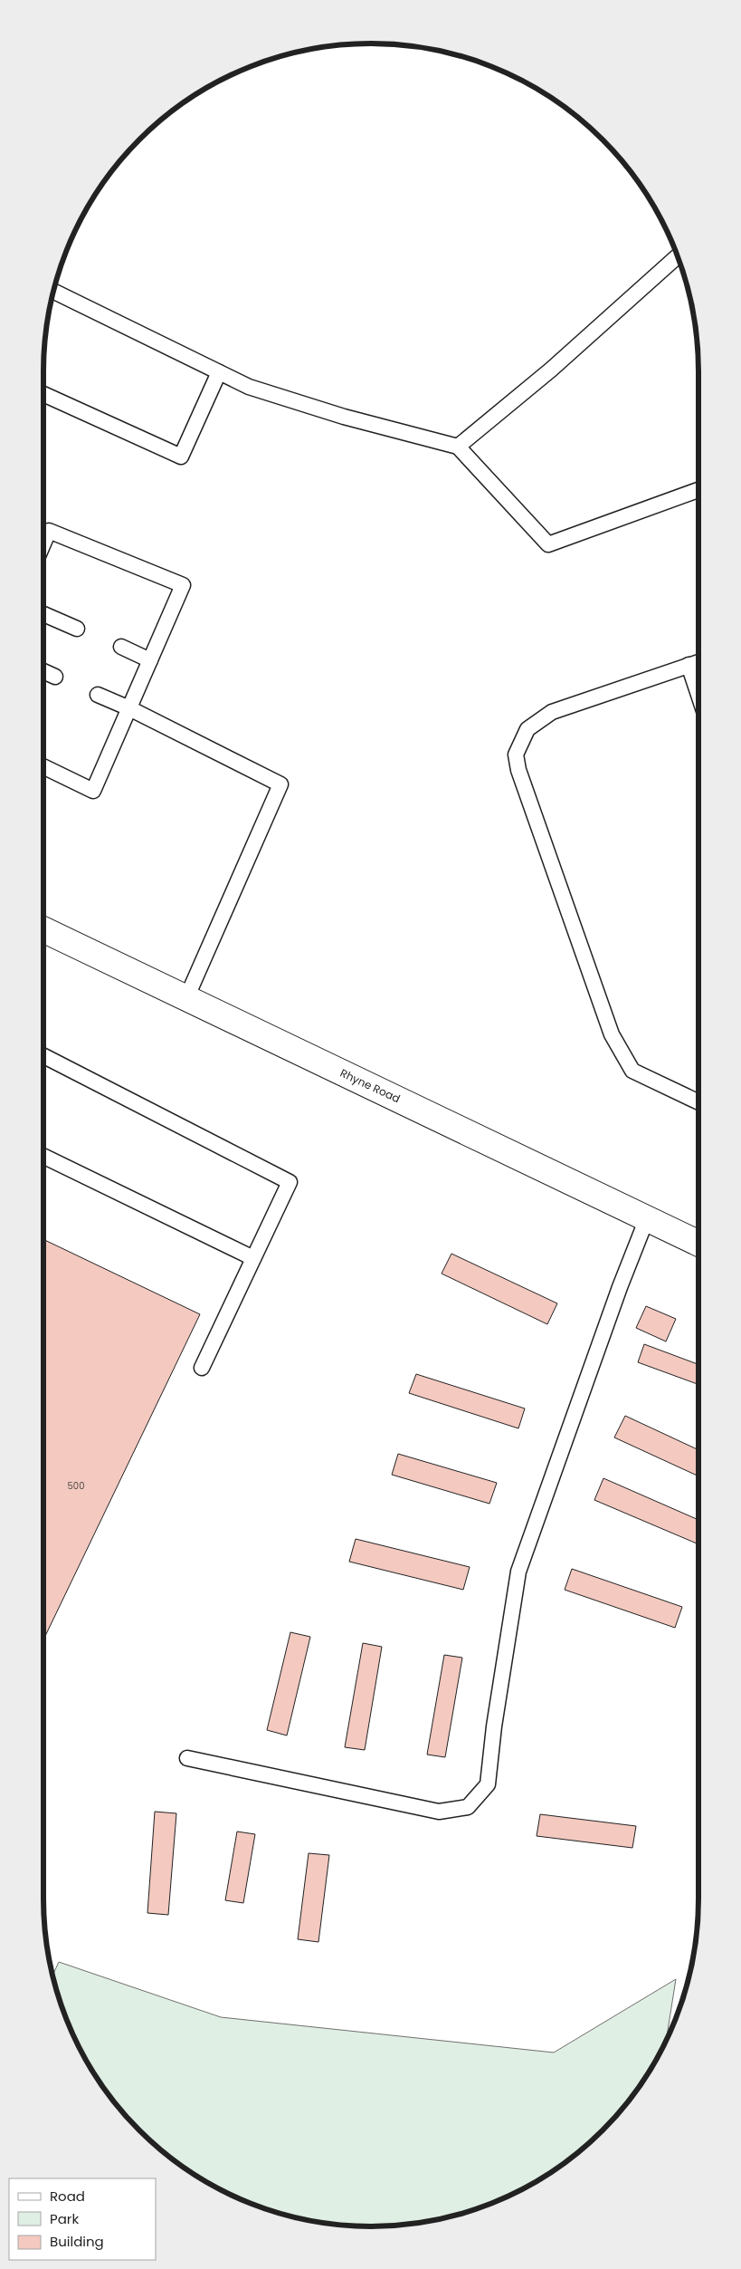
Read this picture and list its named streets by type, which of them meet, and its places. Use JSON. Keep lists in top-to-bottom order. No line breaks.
{"streets":{"street":["Rhyne Road"]},"house_numbers":["500"],"legend":["Road","Park","Building"]}
